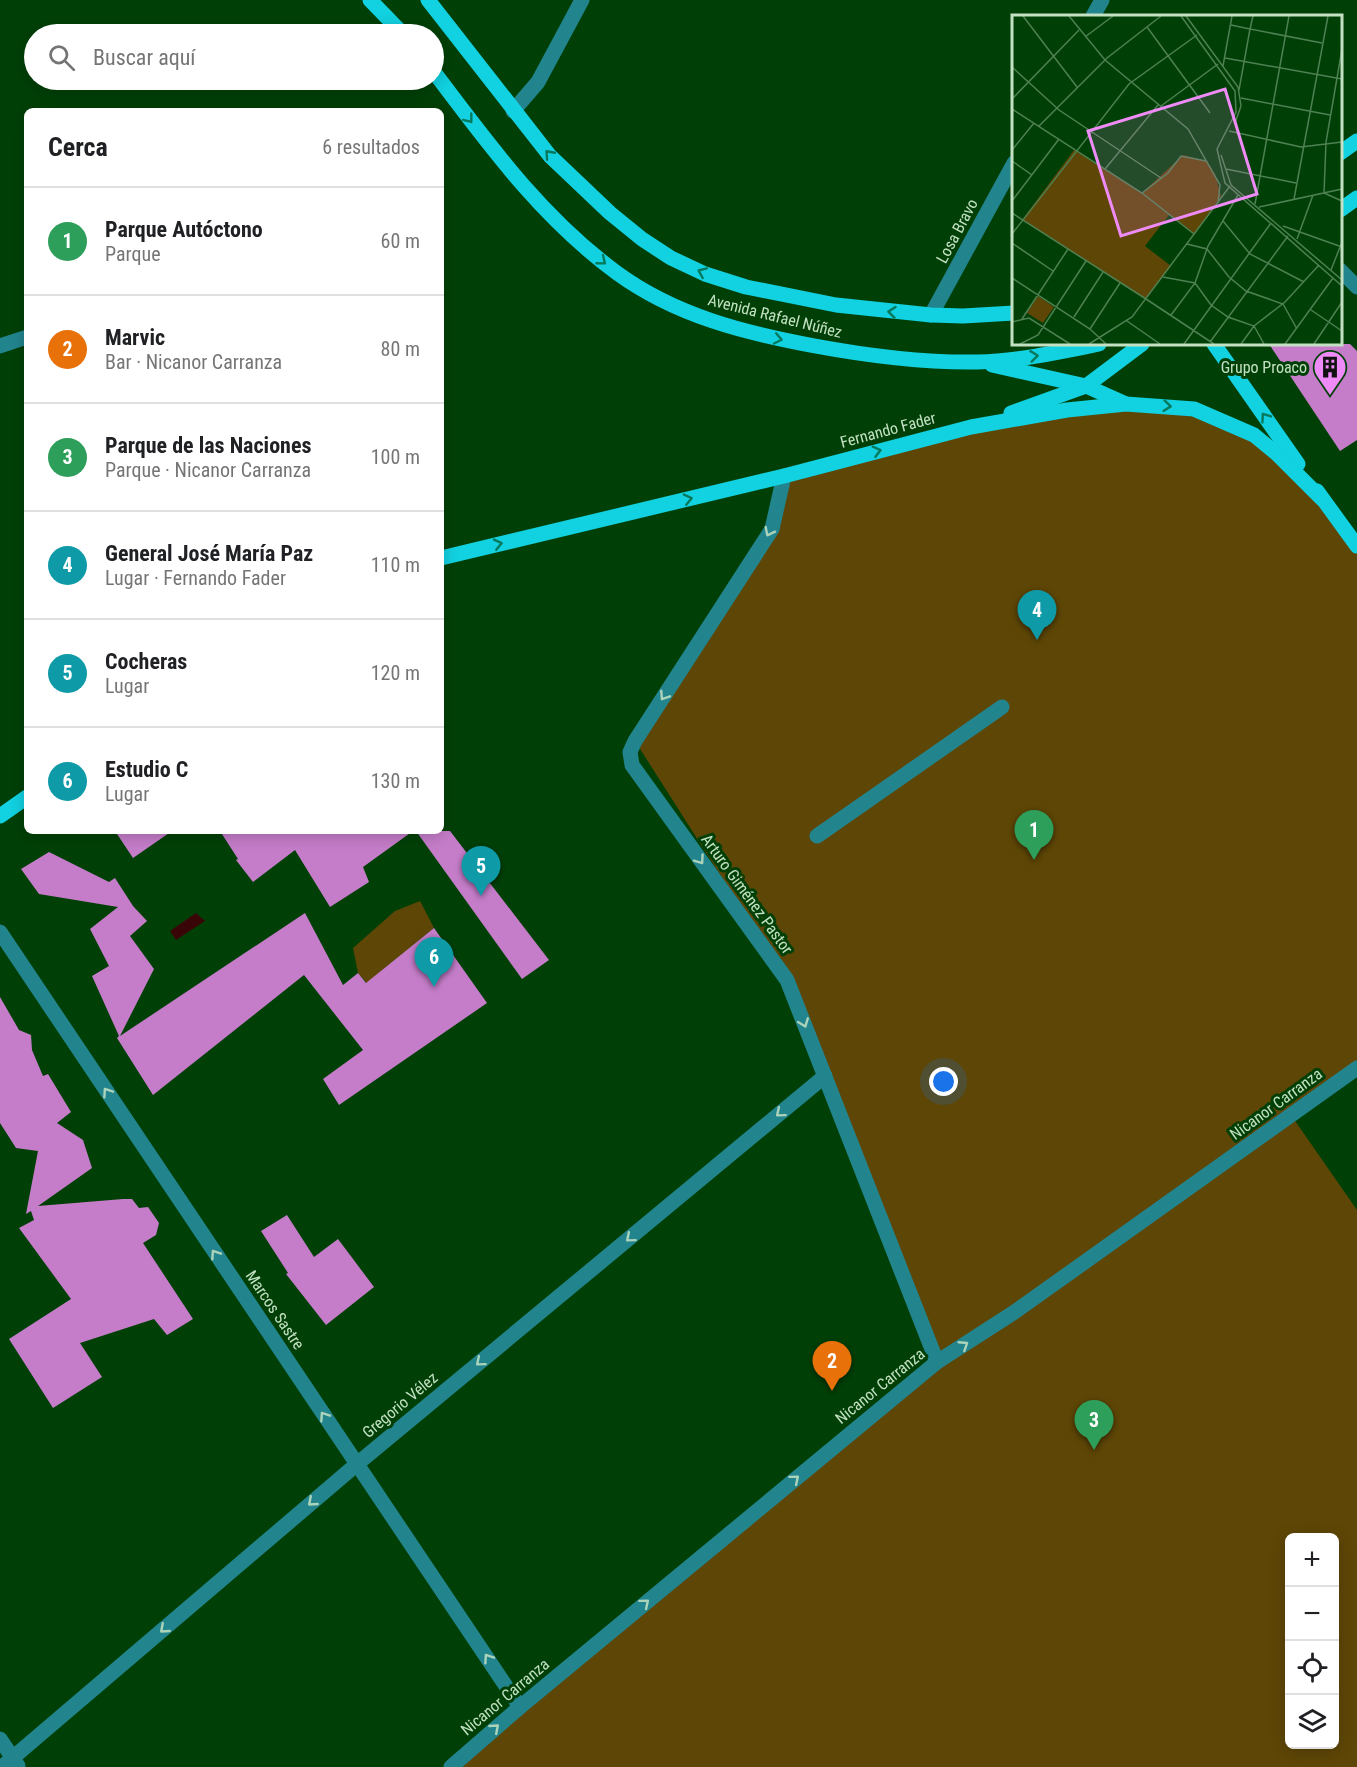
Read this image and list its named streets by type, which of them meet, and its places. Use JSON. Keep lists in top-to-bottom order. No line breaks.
{"streets":{"main road":["Avenida Rafael Núñez","Fernando Fader"],"street":["Losa Bravo","Arturo Giménez Pastor","Nicanor Carranza","Marcos Sastre","Gregorio Vélez"]},"crossings":[["Losa Bravo","Avenida Rafael Núñez"],["Fernando Fader","Arturo Giménez Pastor"],["Arturo Giménez Pastor","Nicanor Carranza"],["Arturo Giménez Pastor","Gregorio Vélez"],["Nicanor Carranza","Marcos Sastre"],["Marcos Sastre","Gregorio Vélez"]],"one_way":["Fernando Fader","Arturo Giménez Pastor","Nicanor Carranza","Marcos Sastre","Gregorio Vélez"],"places":{"building":["Grupo Proaco"]},"page":{"search":"Buscar aquí","heading":["Cerca","6 resultados"],"list":[{"mark":"1","name":"Parque Autóctono","note":"Parque","value":"60 m"},{"mark":"2","name":"Marvic","note":"Bar · Nicanor Carranza","value":"80 m"},{"mark":"3","name":"Parque de las Naciones","note":"Parque · Nicanor Carranza","value":"100 m"},{"mark":"4","name":"General José María Paz","note":"Lugar · Fernando Fader","value":"110 m"},{"mark":"5","name":"Cocheras","note":"Lugar","value":"120 m"},{"mark":"6","name":"Estudio C","note":"Lugar","value":"130 m"}],"pins":["4","1","5","6","2","3"],"map_buttons":["+","−"]}}
